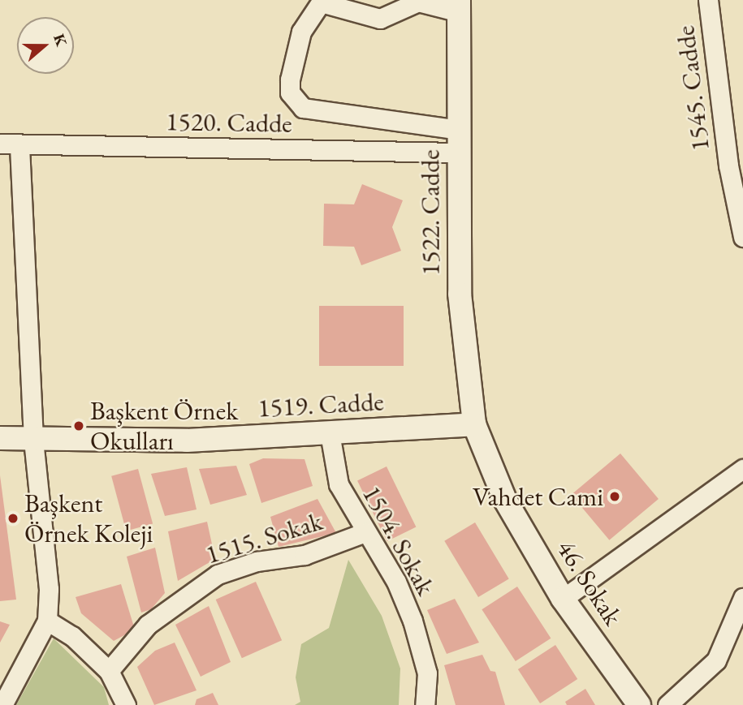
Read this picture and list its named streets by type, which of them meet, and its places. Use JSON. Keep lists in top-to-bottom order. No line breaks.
{"streets":{"street":["1545. Cadde","1520. Cadde","1522. Cadde","1519. Cadde","1515. Sokak","1504. Sokak","46. Sokak"]},"crossings":[["1520. Cadde","1522. Cadde"],["1522. Cadde","1519. Cadde"],["1522. Cadde","46. Sokak"],["1519. Cadde","1504. Sokak"],["1519. Cadde","46. Sokak"],["1515. Sokak","1504. Sokak"]],"places":["Başkent Örnek Okulları","Vahdet Cami","Başkent Örnek Koleji"],"north":"right"}
